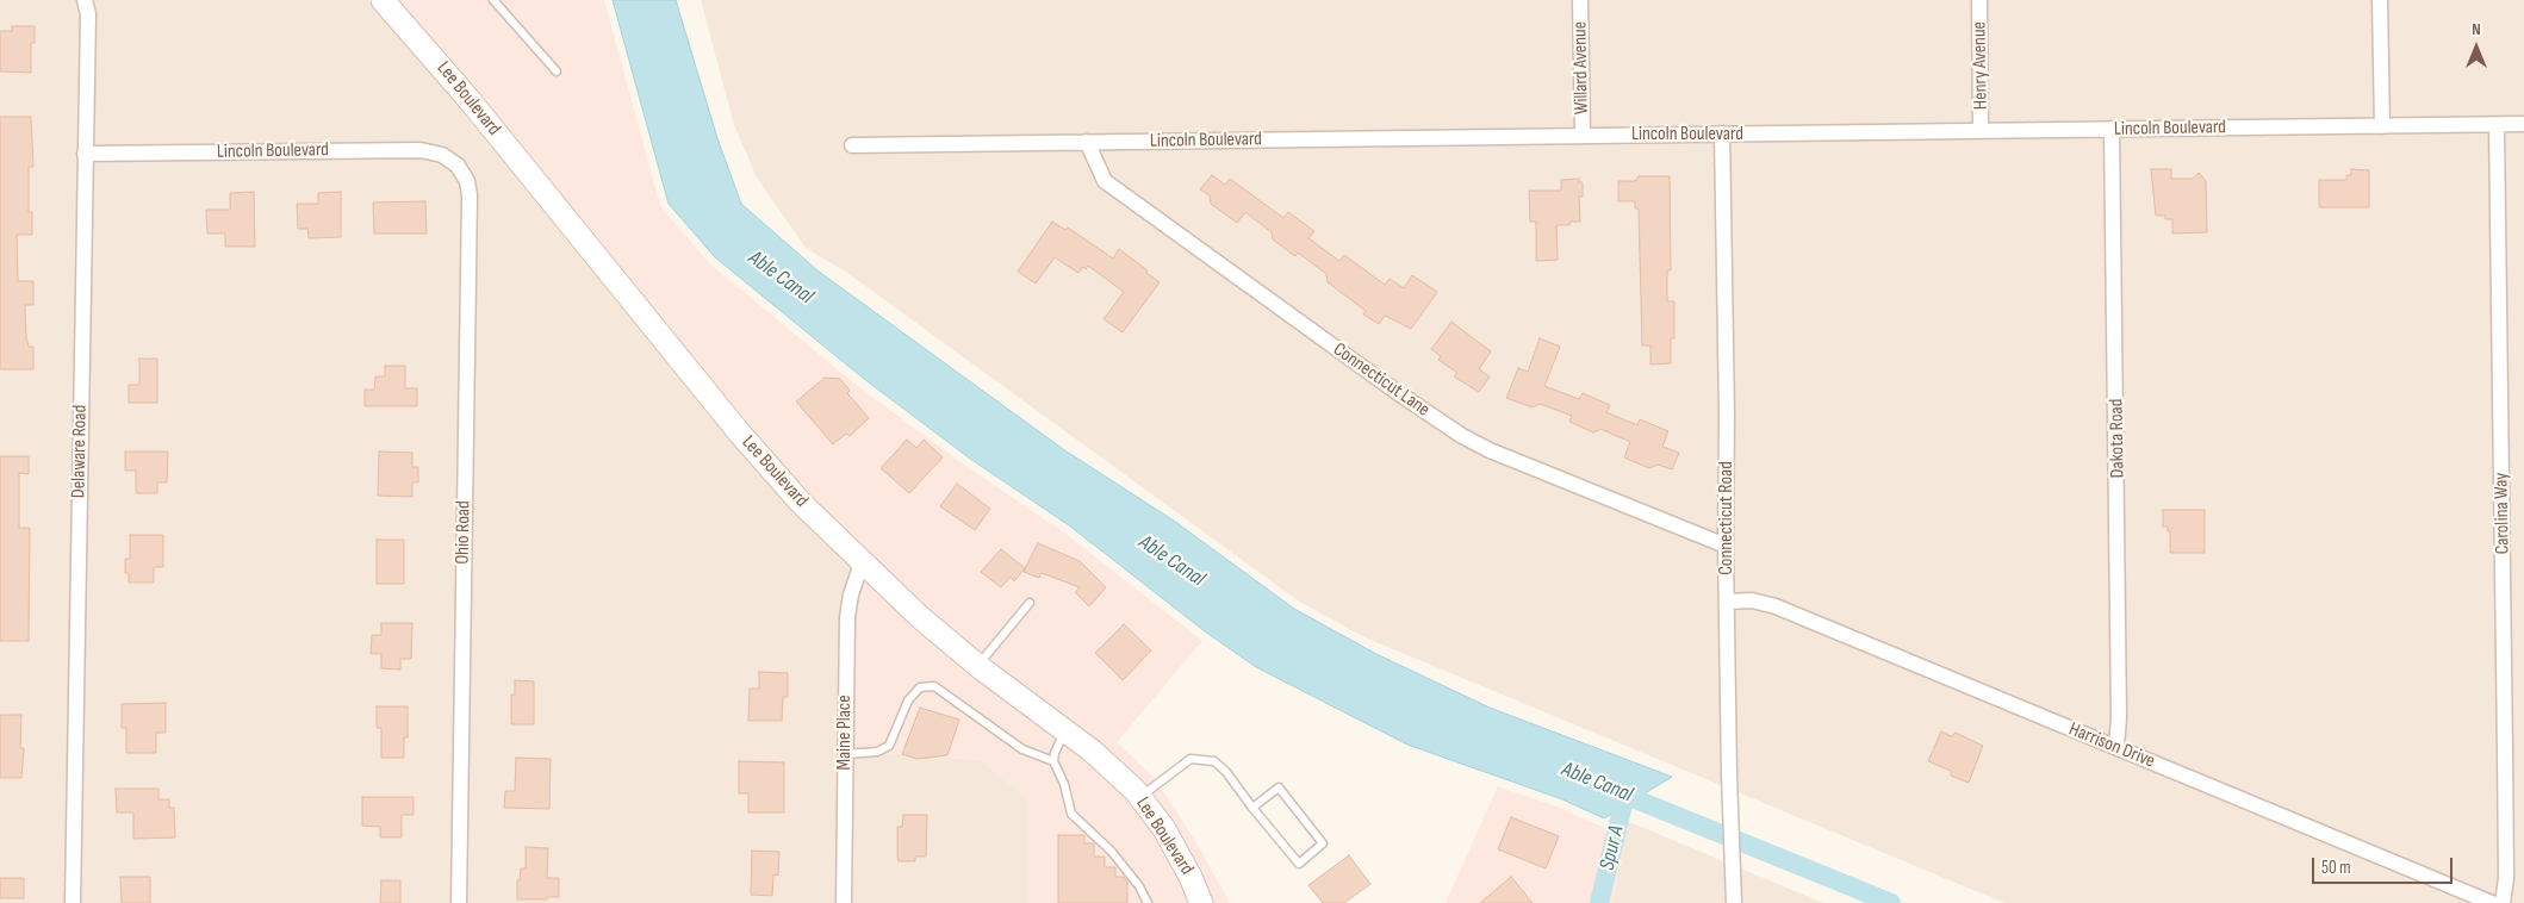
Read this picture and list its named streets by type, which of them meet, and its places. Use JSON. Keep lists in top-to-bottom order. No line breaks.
{"streets":{"main road":["Lee Boulevard"],"street":["Henry Avenue","Willard Avenue","Lincoln Boulevard","Connecticut Lane","Dakota Road","Delaware Road","Carolina Way","Connecticut Road","Ohio Road","Maine Place","Harrison Drive"]},"crossings":[["Henry Avenue","Lincoln Boulevard"],["Willard Avenue","Lincoln Boulevard"],["Lee Boulevard","Maine Place"],["Lincoln Boulevard","Connecticut Lane"],["Lincoln Boulevard","Dakota Road"],["Lincoln Boulevard","Delaware Road"],["Lincoln Boulevard","Carolina Way"],["Lincoln Boulevard","Connecticut Road"],["Lincoln Boulevard","Ohio Road"],["Connecticut Lane","Connecticut Road"],["Dakota Road","Harrison Drive"],["Connecticut Road","Harrison Drive"]],"water":["Able Canal","Spur A"],"scale_bar":"50 m","north":"top"}
